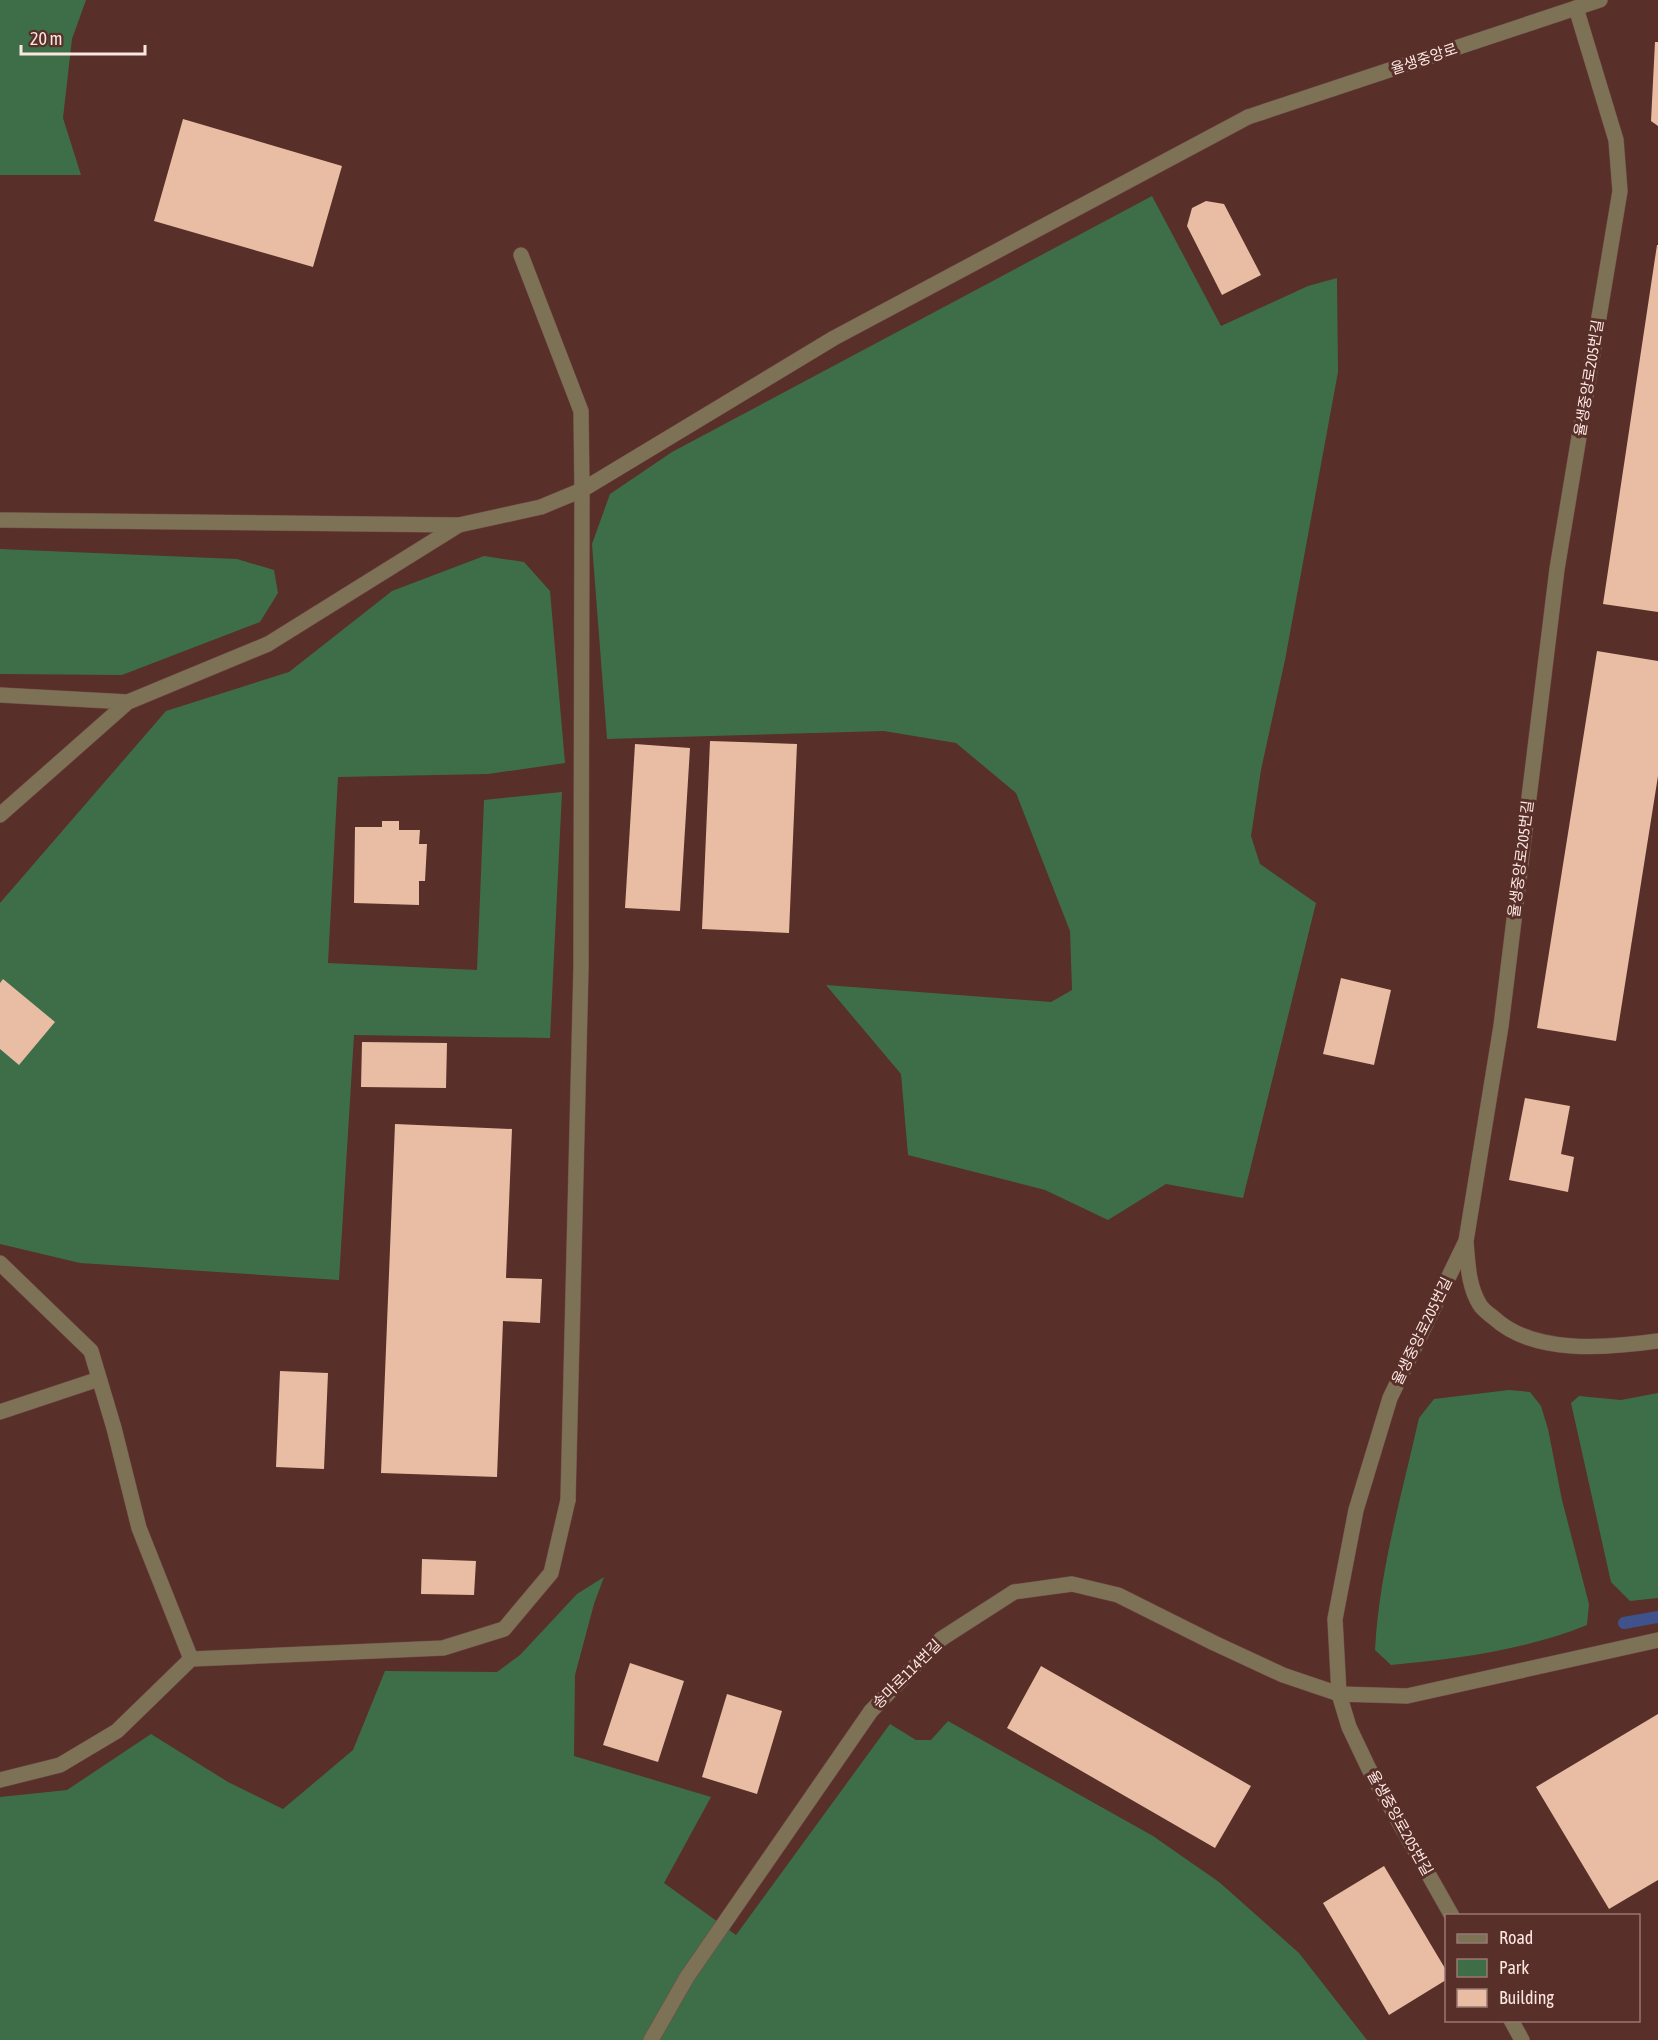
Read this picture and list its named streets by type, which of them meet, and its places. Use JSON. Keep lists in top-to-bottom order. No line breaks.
{"streets":{"street":["율생중앙로","율생중앙로205번길","송마로114번길"]},"crossings":[["율생중앙로","율생중앙로205번길"],["율생중앙로205번길","송마로114번길"]],"legend":["Road","Park","Building"],"scale_bar":"20 m"}
